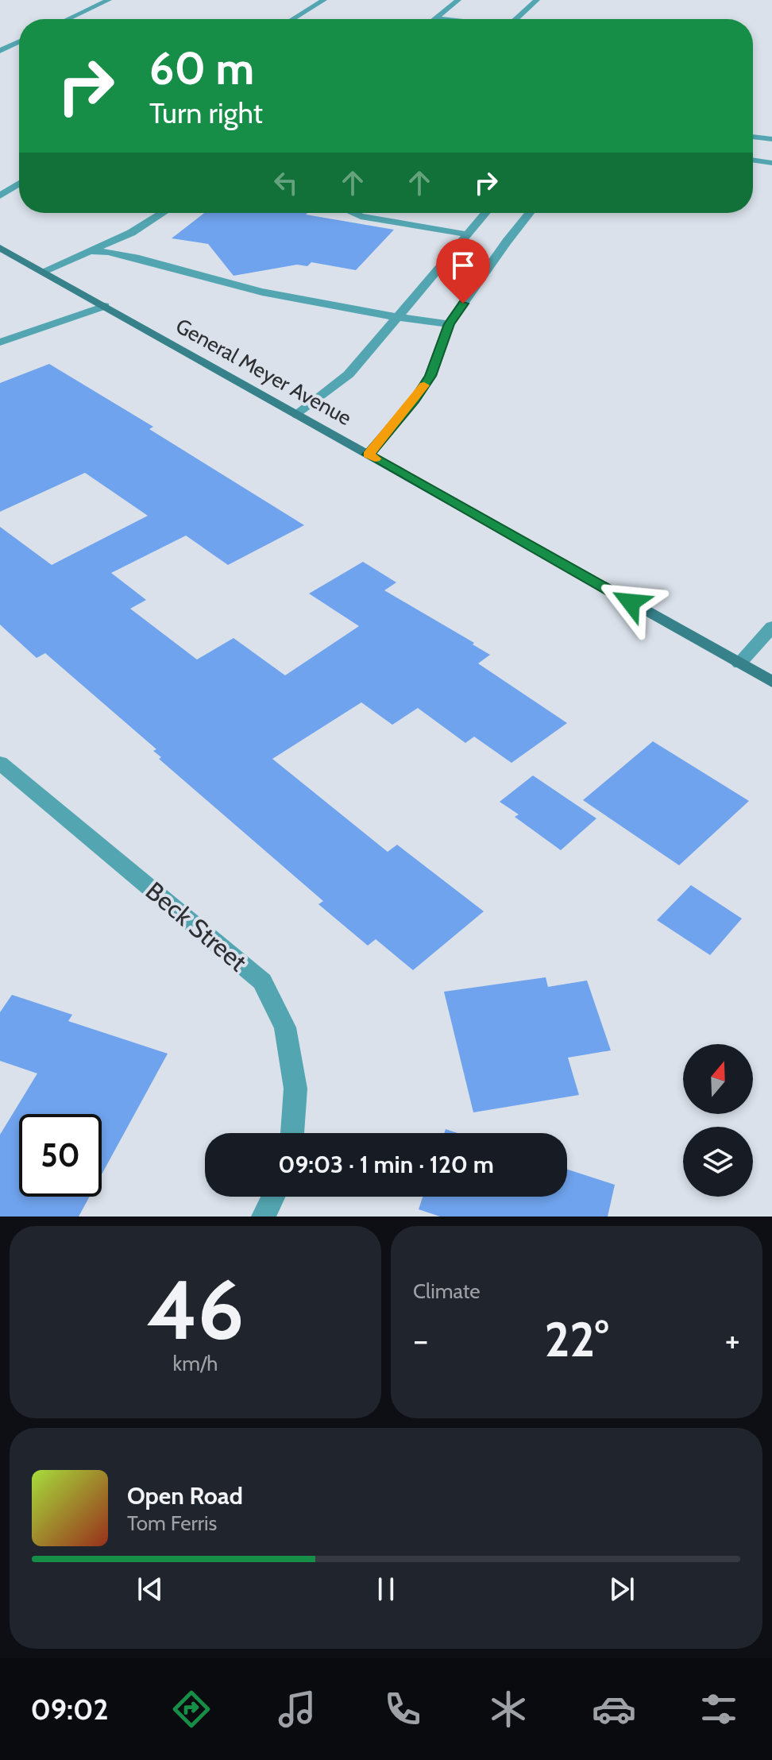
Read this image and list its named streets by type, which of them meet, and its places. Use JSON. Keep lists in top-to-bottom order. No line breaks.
{"streets":{"main road":["General Meyer Avenue"],"street":["Beck Street"]},"north":"top","page":{"turn":["60 m","Turn right"],"limit":"50","trip":"09:03 · 1 min · 120 m","tile":[["46","km/h"],"Climate"],"heat":["−","22°","+"],"song":["Open Road","Tom Ferris"],"tabs":"09:02"}}
